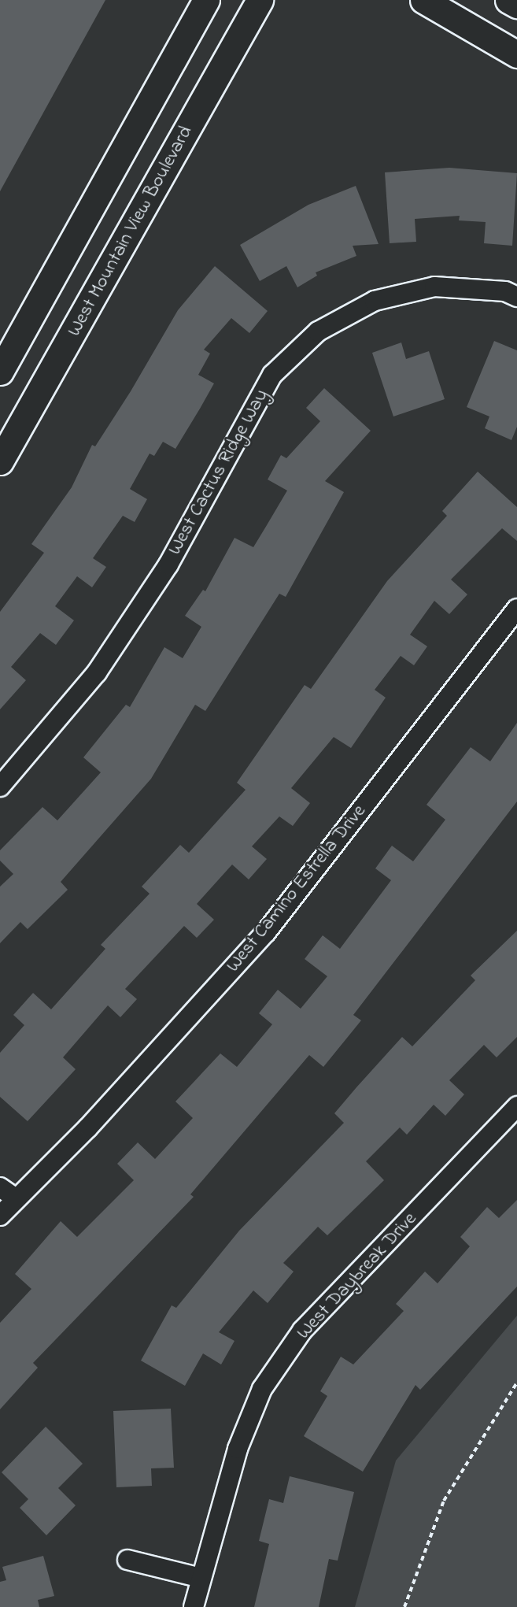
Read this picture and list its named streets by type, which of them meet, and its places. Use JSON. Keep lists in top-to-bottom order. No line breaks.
{"streets":{"street":["West Mountain View Boulevard","West Cactus Ridge Way","West Camino Estrella Drive","West Daybreak Drive"]}}
